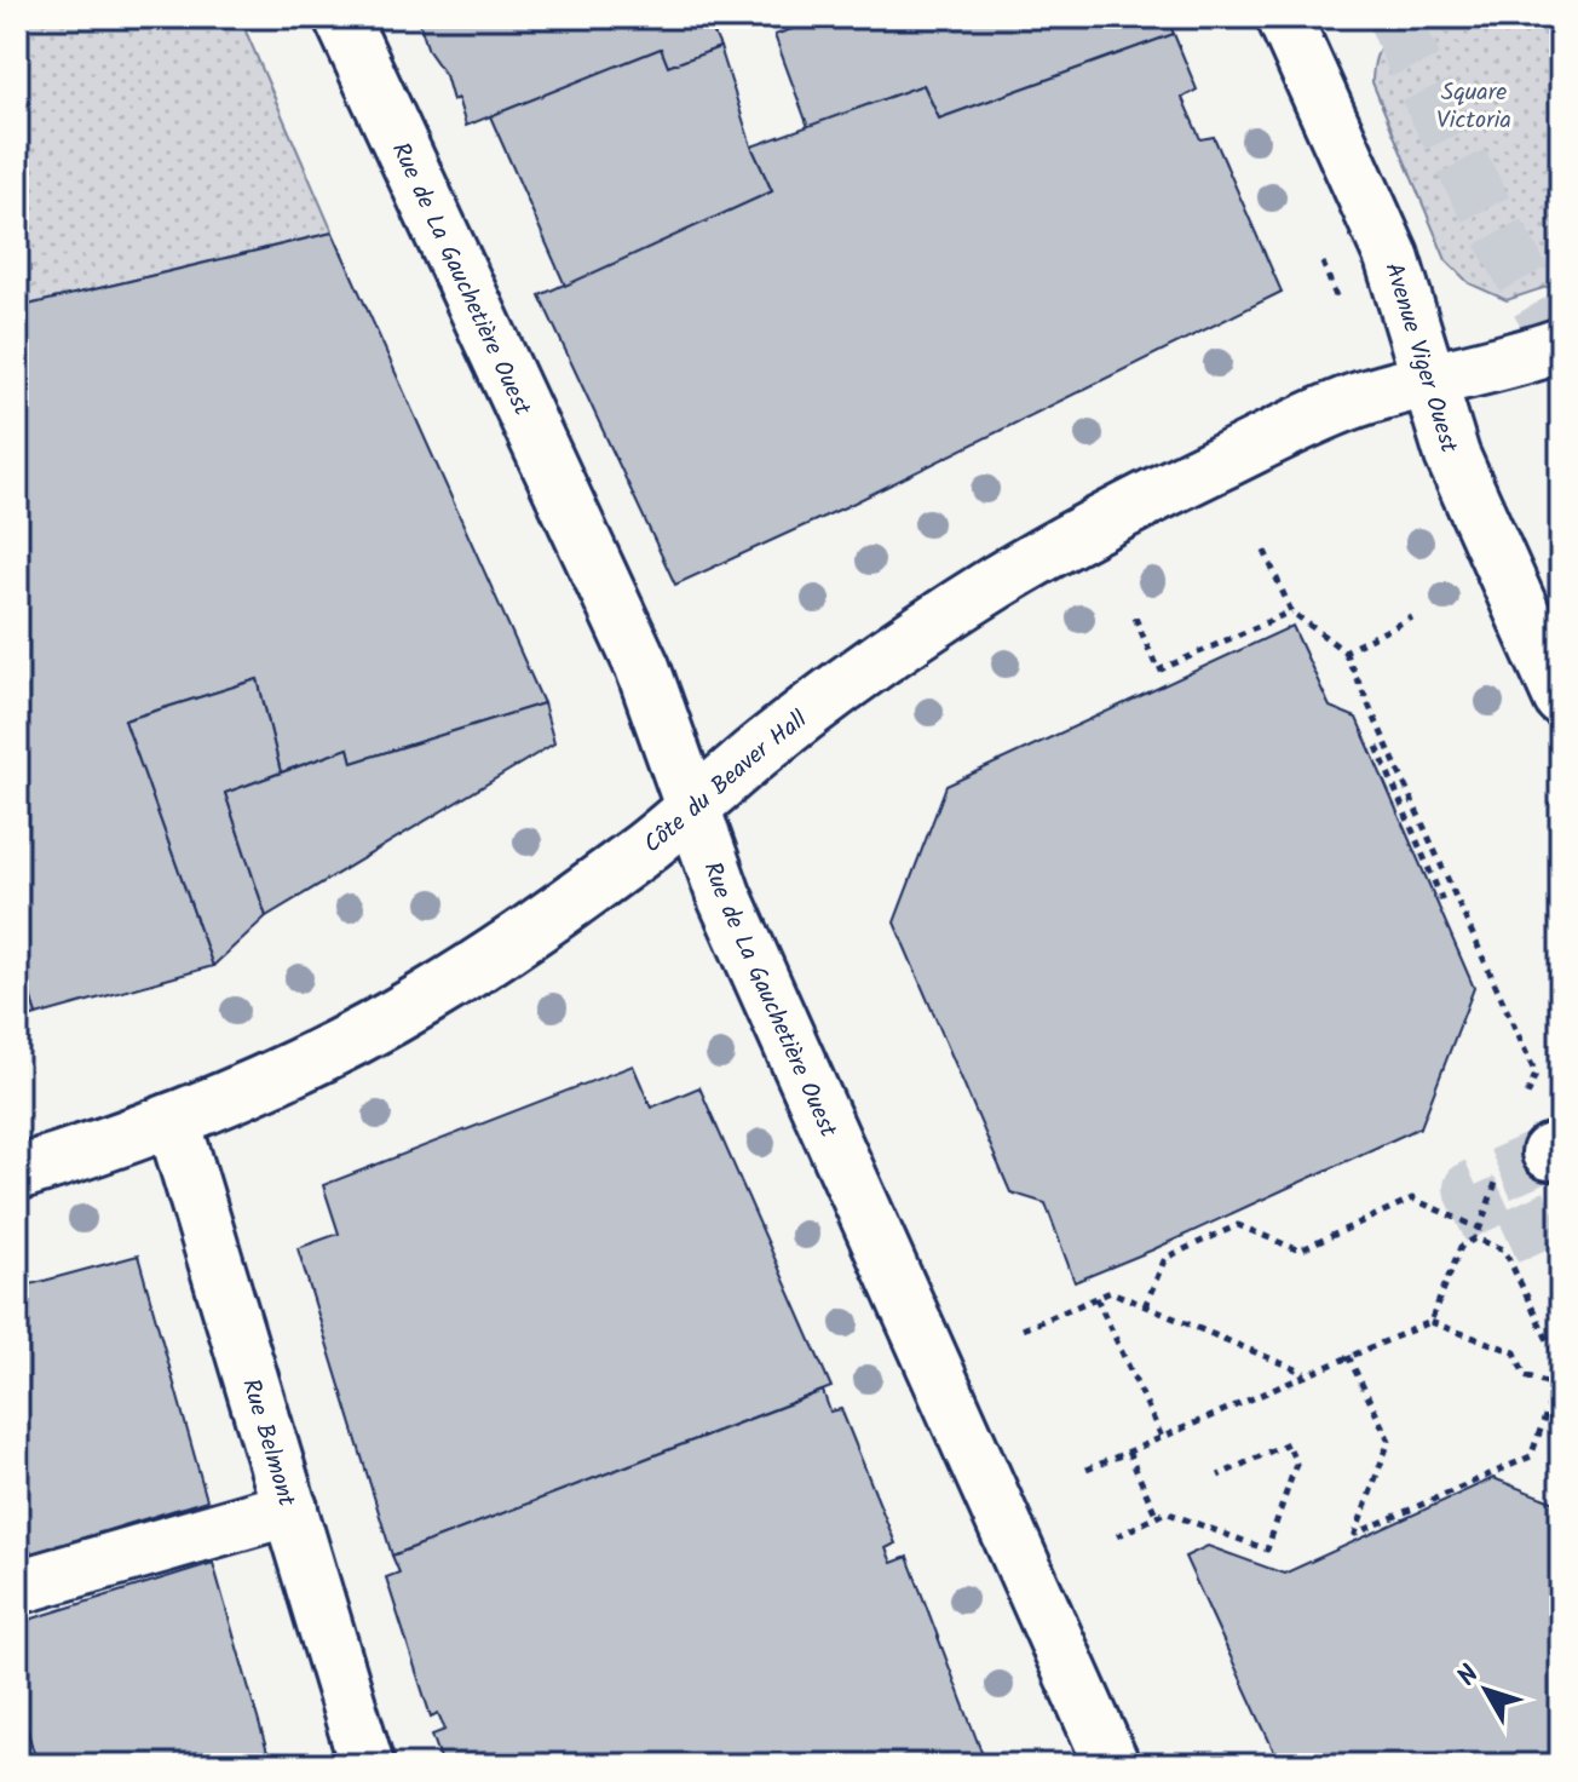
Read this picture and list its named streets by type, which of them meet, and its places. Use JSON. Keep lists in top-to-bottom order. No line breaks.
{"streets":{"street":["Rue de La Gauchetière Ouest","Avenue Viger Ouest","Côte du Beaver Hall","Rue Belmont"]},"crossings":[["Rue de La Gauchetière Ouest","Côte du Beaver Hall"],["Avenue Viger Ouest","Côte du Beaver Hall"],["Côte du Beaver Hall","Rue Belmont"]],"parks":["Square Victoria"],"north":"top left"}
